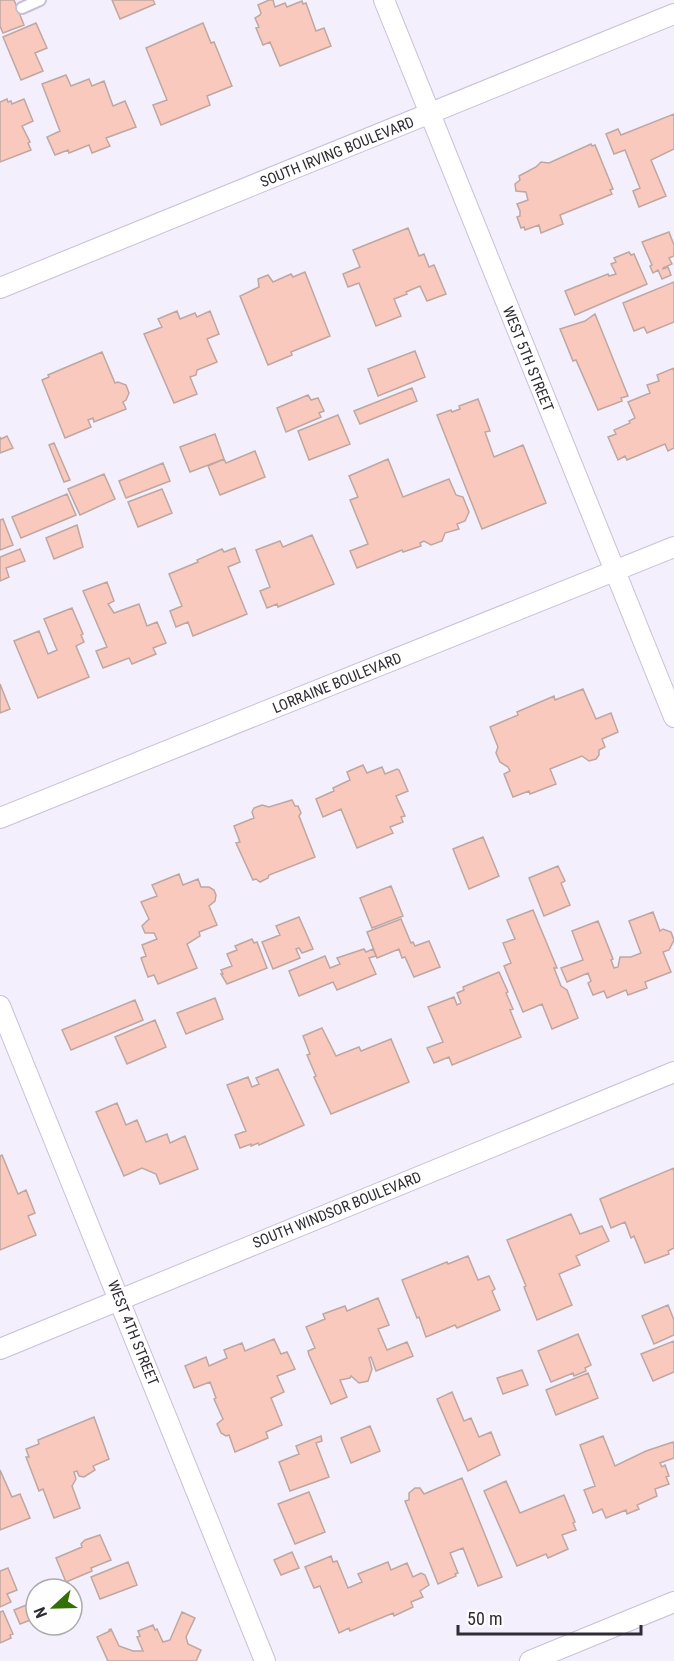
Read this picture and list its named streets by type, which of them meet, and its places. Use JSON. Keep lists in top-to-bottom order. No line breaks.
{"streets":{"street":["SOUTH IRVING BOULEVARD","WEST 5TH STREET","LORRAINE BOULEVARD","SOUTH WINDSOR BOULEVARD","WEST 4TH STREET"]},"crossings":[["SOUTH IRVING BOULEVARD","WEST 5TH STREET"],["WEST 5TH STREET","LORRAINE BOULEVARD"],["SOUTH WINDSOR BOULEVARD","WEST 4TH STREET"]],"scale_bar":"50 m","north":"left"}
